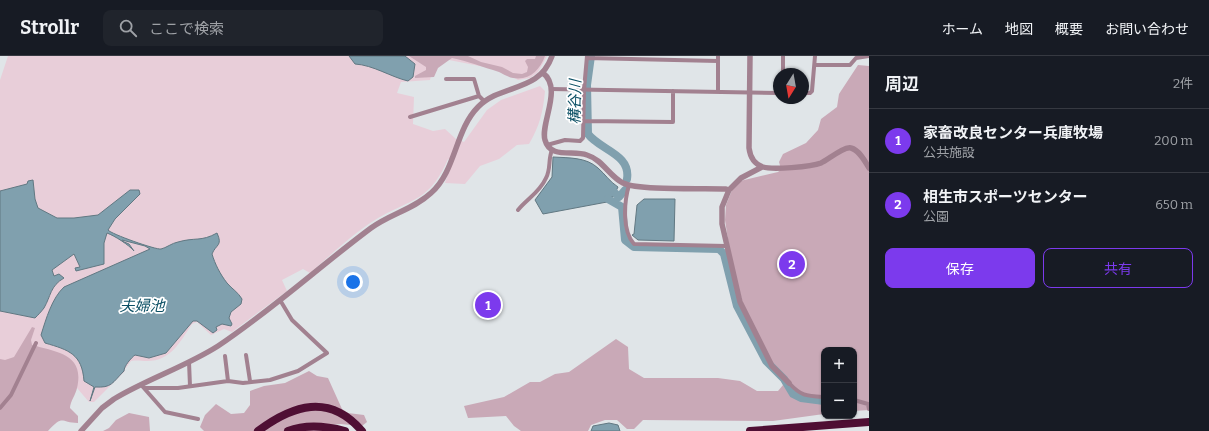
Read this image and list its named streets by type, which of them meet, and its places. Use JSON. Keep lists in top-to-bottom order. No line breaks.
{"water":["構谷川","夫婦池"],"north":"bottom","page":{"header":"Strollr","search":"ここで検索","nav":["ホーム","地図","概要","お問い合わせ"],"heading":["周辺","2件"],"list":[{"mark":"1","name":"家畜改良センター兵庫牧場","note":"公共施設","value":"200 m"},{"mark":"2","name":"相生市スポーツセンター","note":"公園","value":"650 m"}],"buttons":["保存","共有"],"pins":["2","1"],"map_buttons":["+","−"]}}
